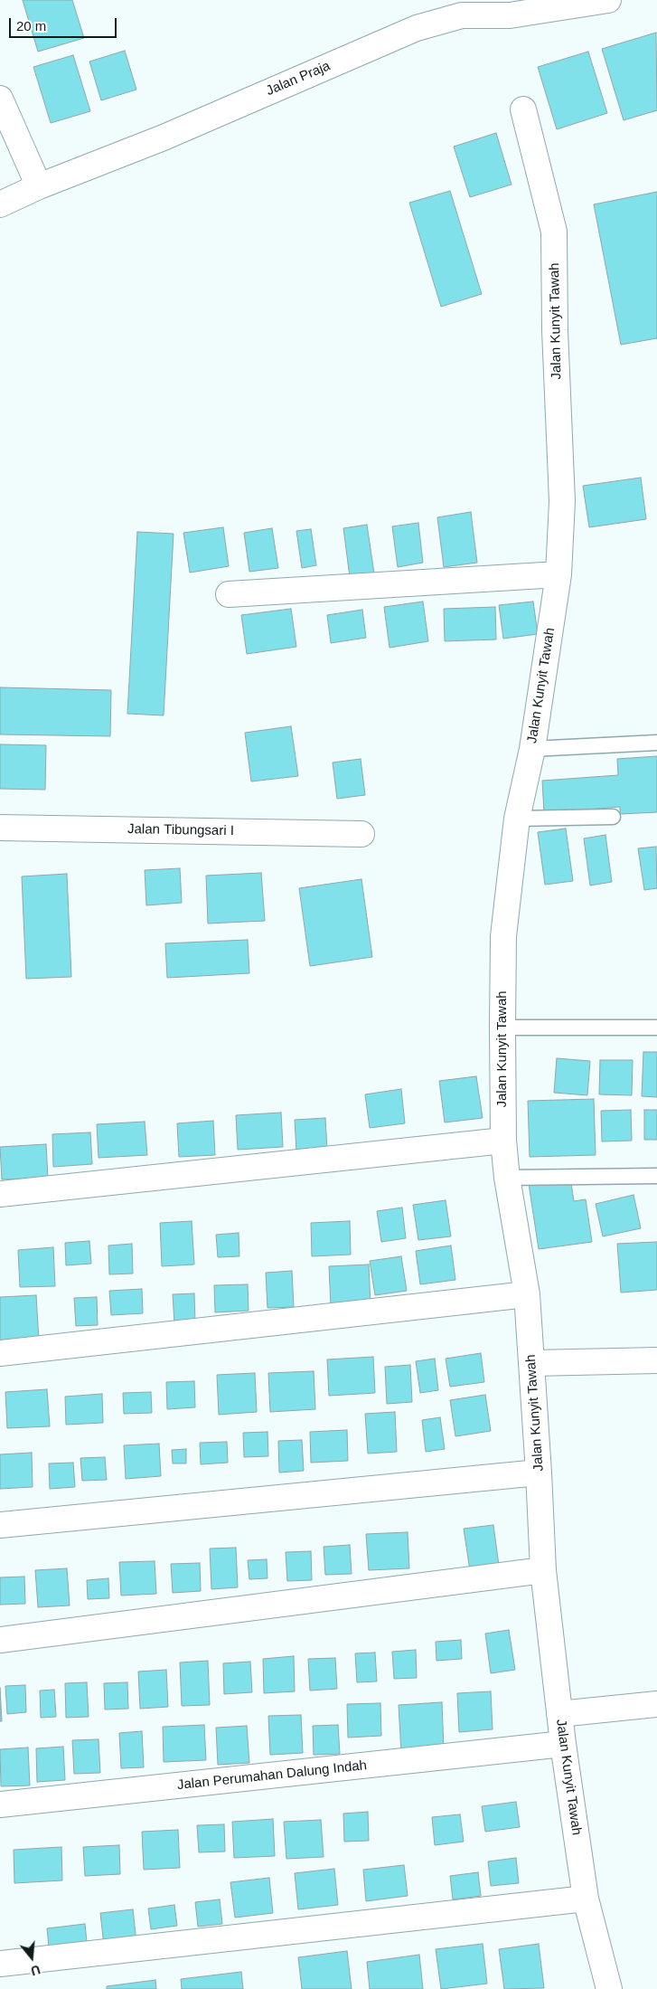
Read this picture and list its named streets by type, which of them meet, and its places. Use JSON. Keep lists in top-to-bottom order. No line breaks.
{"streets":{"street":["Jalan Praja","Jalan Kunyit Tawah","Jalan Tibungsari I","Jalan Perumahan Dalung Indah"]},"crossings":[["Jalan Kunyit Tawah","Jalan Perumahan Dalung Indah"]],"scale_bar":"20 m","north":"bottom"}
